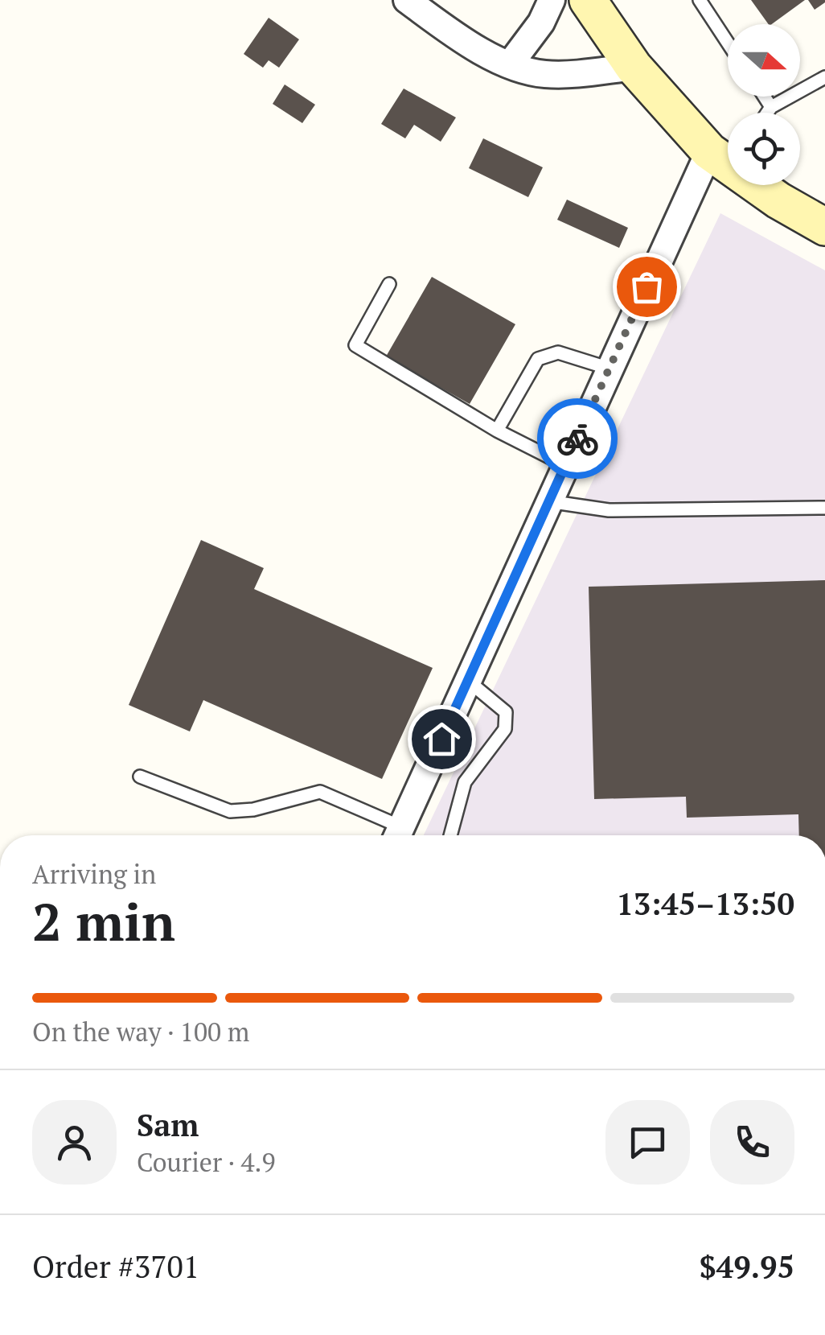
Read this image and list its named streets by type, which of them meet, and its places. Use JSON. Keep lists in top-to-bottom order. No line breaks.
{"north":"right","page":{"heading":["2 min","Arriving in","13:45–13:50"],"panel":["Sam","Courier · 4.9","Order #3701","$49.95"],"bar":"On the way · 100 m"}}
